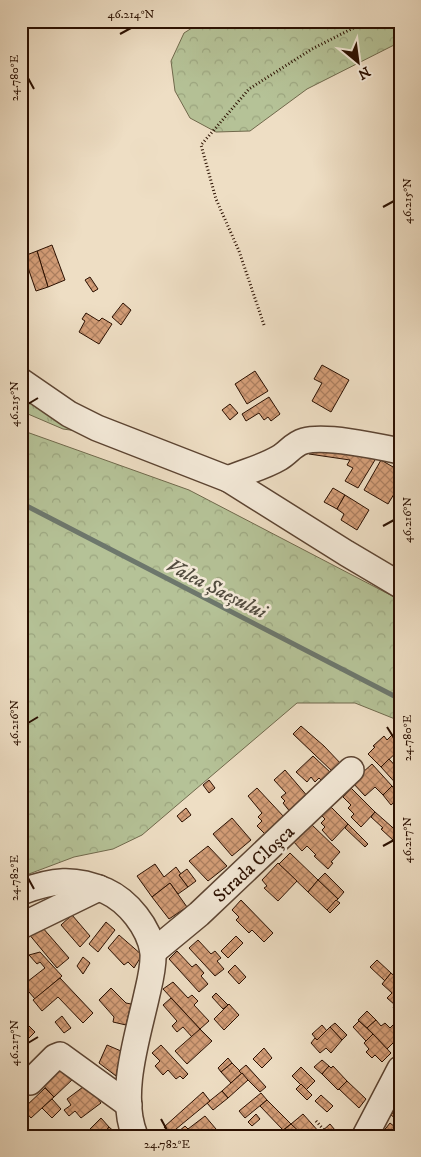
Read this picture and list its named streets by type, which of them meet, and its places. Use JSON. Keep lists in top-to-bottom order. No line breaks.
{"streets":{"street":["Strada Cloșca"]},"water":["Valea Șaeșului"],"north":"bottom right","coordinates":["46.214°N","24.780°E","46.215°N","46.216°N","46.217°N","24.782°E"]}
